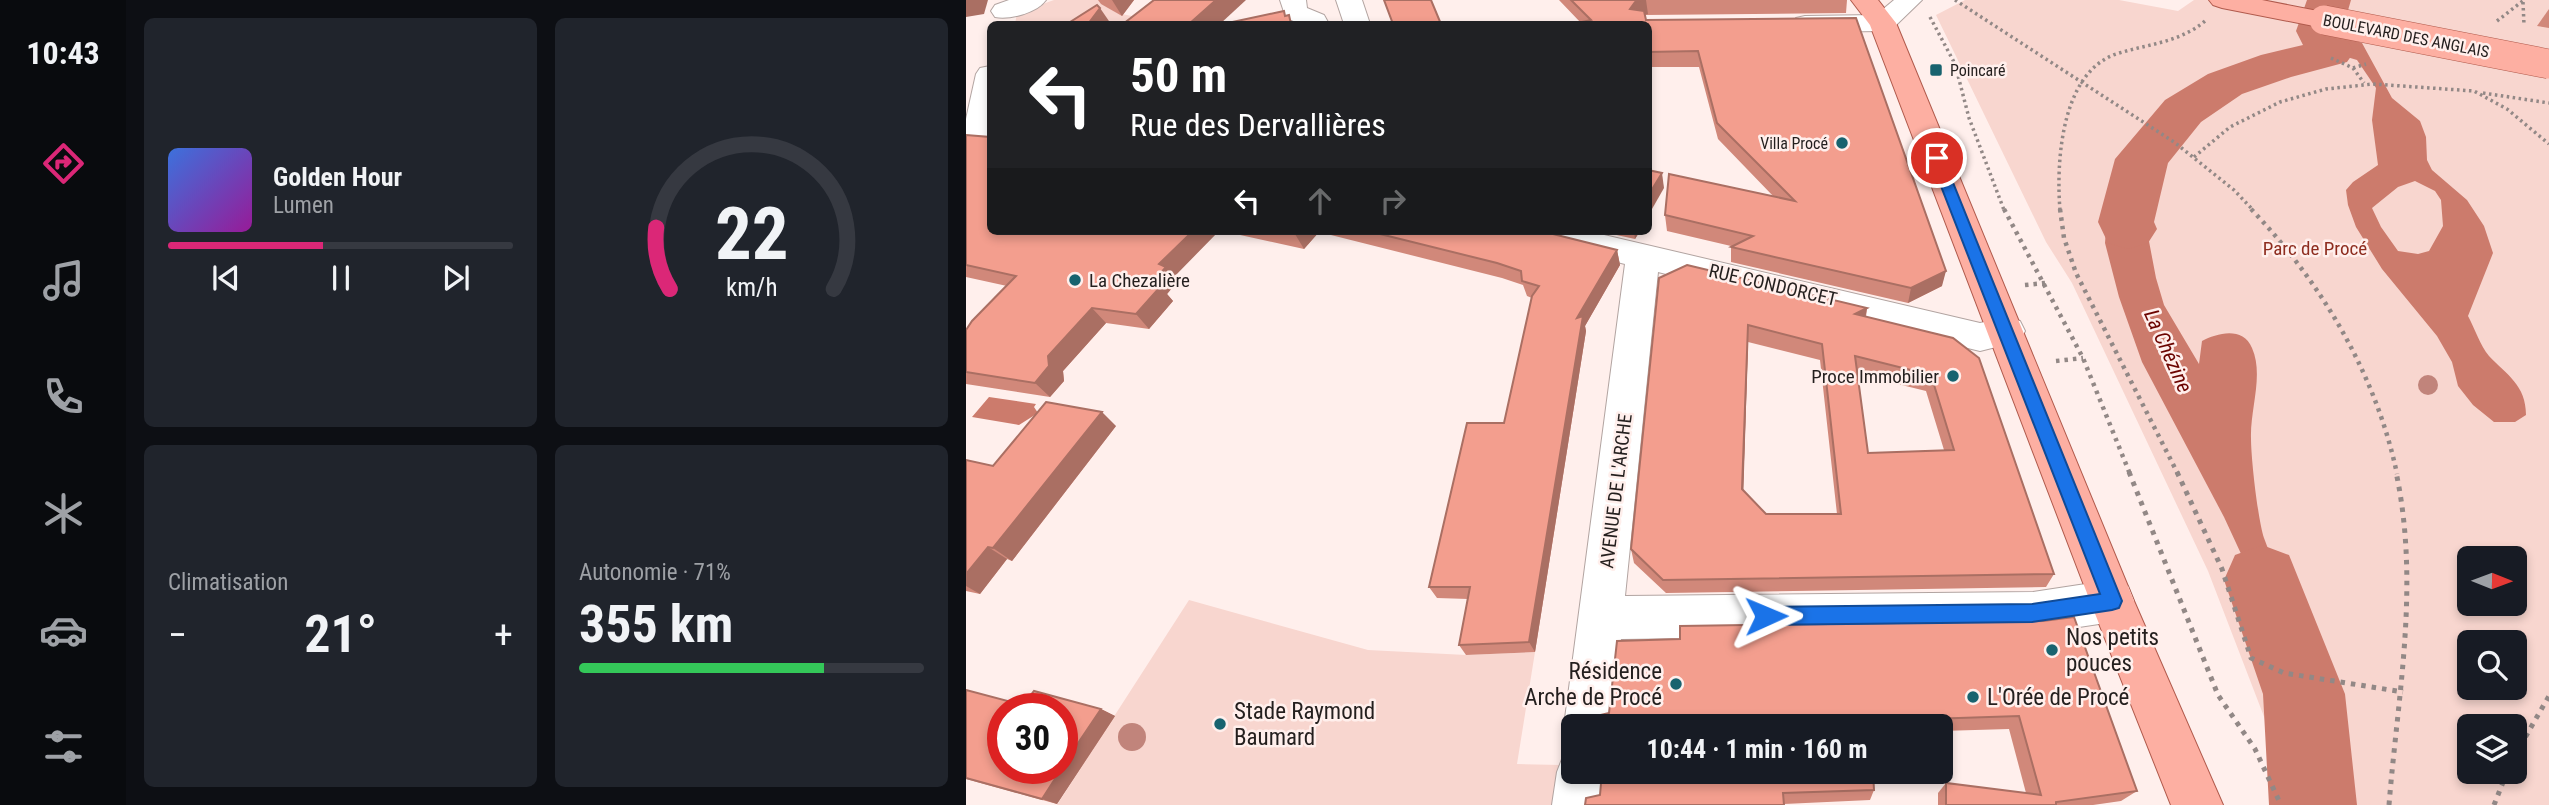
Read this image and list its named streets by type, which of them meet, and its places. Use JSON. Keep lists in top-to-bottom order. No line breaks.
{"streets":{"main road":["BOULEVARD DES ANGLAIS"],"street":["RUE CONDORCET","AVENUE DE L'ARCHE"]},"crossings":[["RUE CONDORCET","AVENUE DE L'ARCHE"]],"water":["La Chézine"],"parks":["Parc de Procé"],"places":{"transit":["Poincaré"],"other":["Villa Procé","La Chezalière","Proce Immobilier","Nos petits pouces","Résidence Arche de Procé","L'Orée de Procé","Stade Raymond Baumard"]},"north":"right","page":{"tabs":"10:43","turn":["50 m","Rue des Dervallières"],"song":["Golden Hour","Lumen"],"tile":["Climatisation",["Autonomie · 71%","355 km"]],"heat":["−","21°","+"],"limit":"30","trip":"10:44 · 1 min · 160 m","gauge":["22","km/h"]}}
